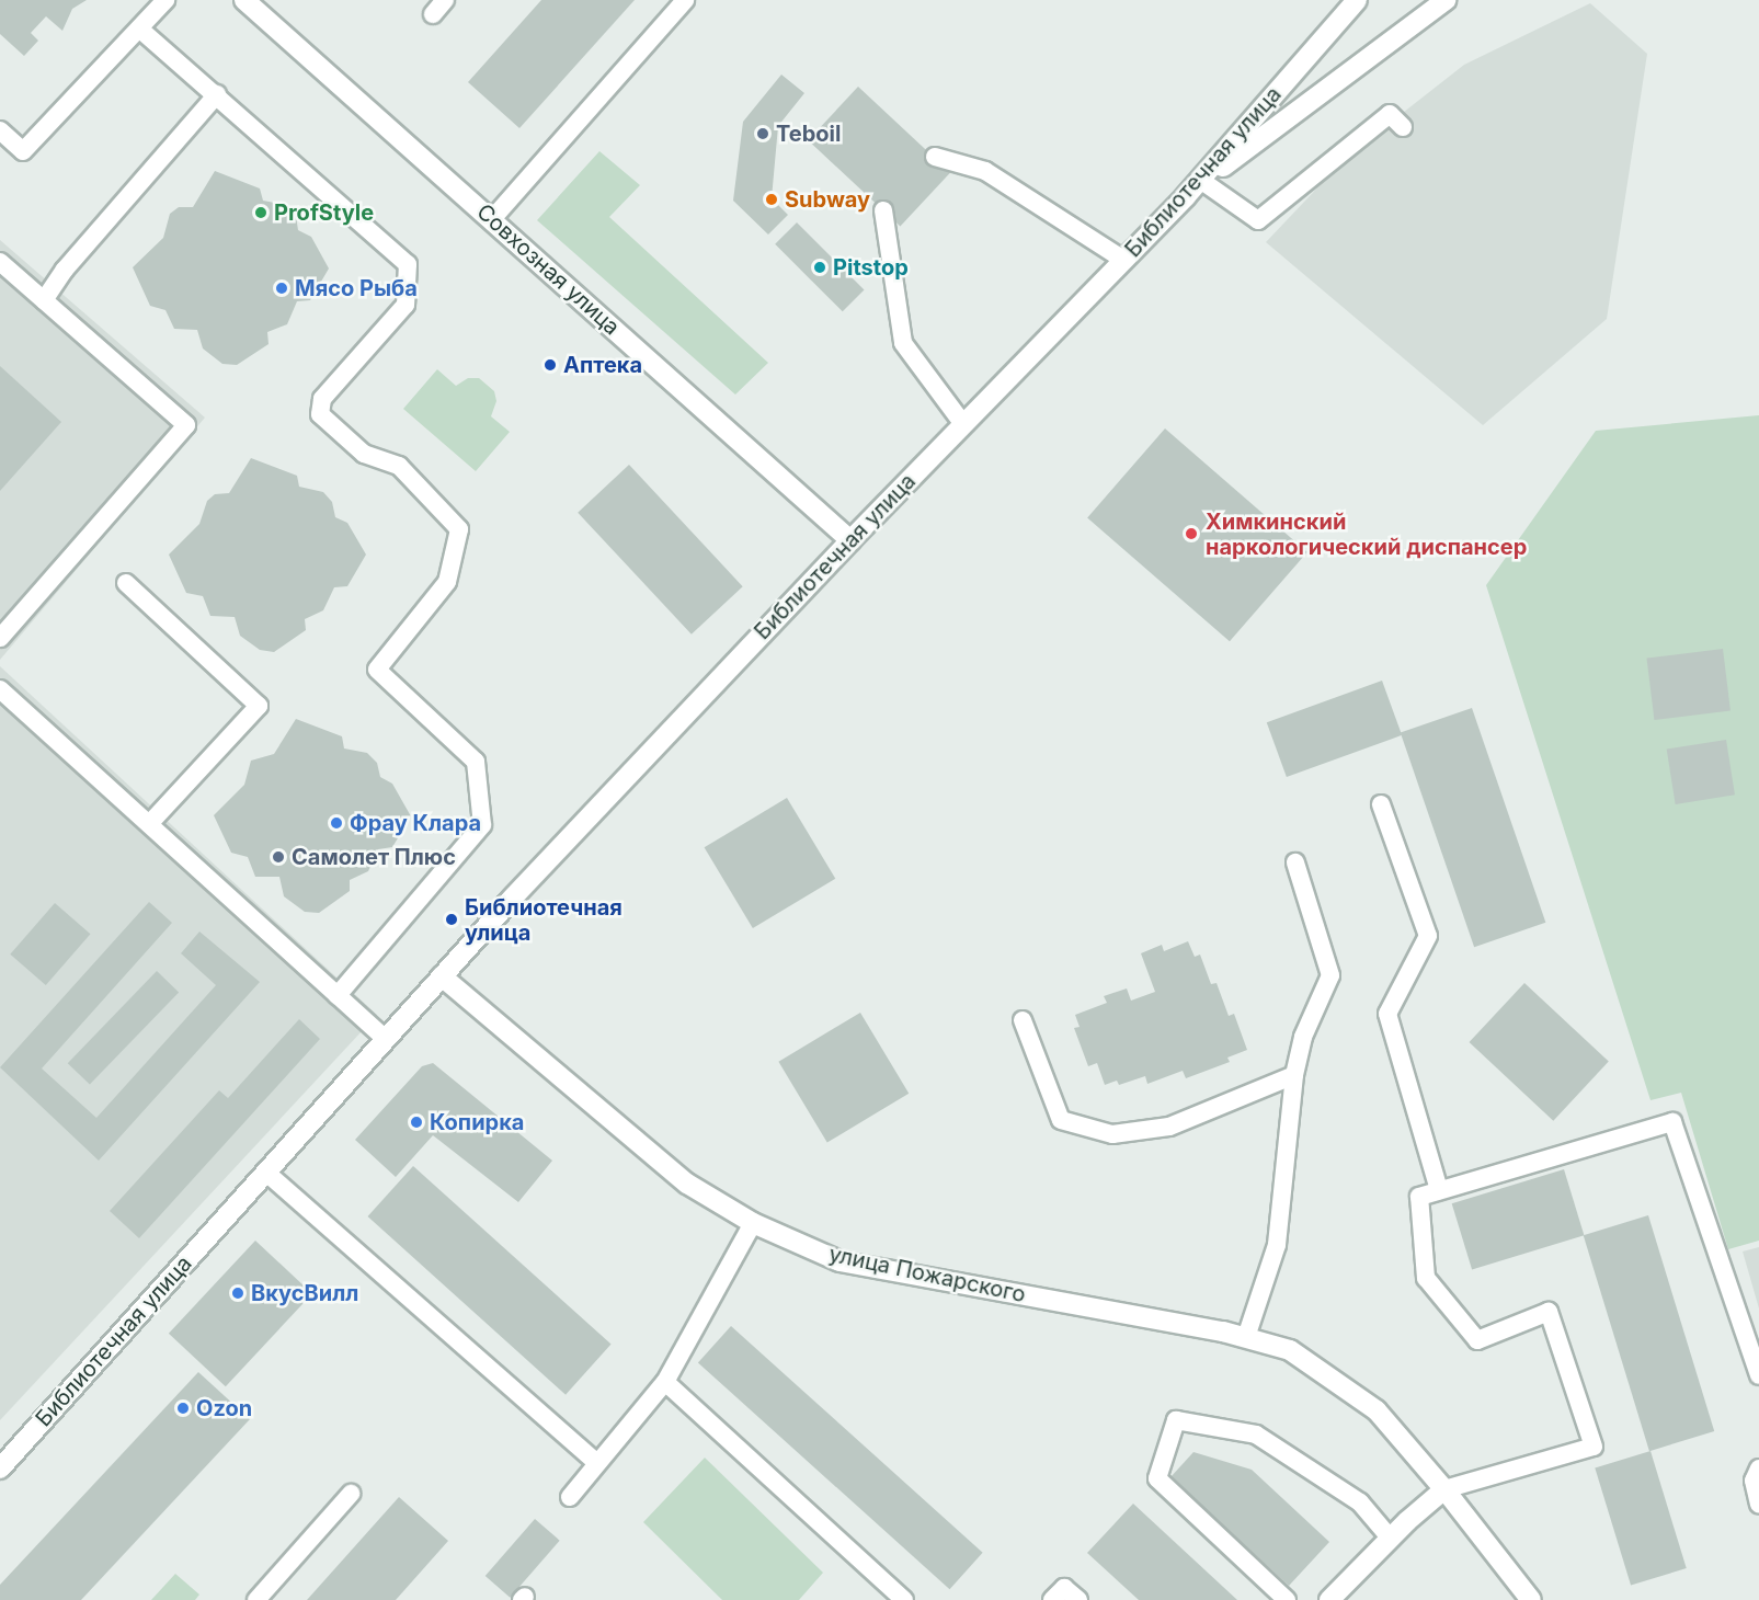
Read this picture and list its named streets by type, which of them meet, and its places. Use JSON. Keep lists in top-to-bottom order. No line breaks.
{"streets":{"street":["Библиотечная улица","Совхозная улица","улица Пожарского"]},"crossings":[["Библиотечная улица","Совхозная улица"],["Библиотечная улица","улица Пожарского"]],"places":["Teboil","Subway","ProfStyle","Pitstop","Мясо Рыба","Аптека","Химкинский наркологический диспансер","Фрау Клара","Самолет Плюс","Библиотечная улица","Копирка","ВкусВилл","Ozon"]}
